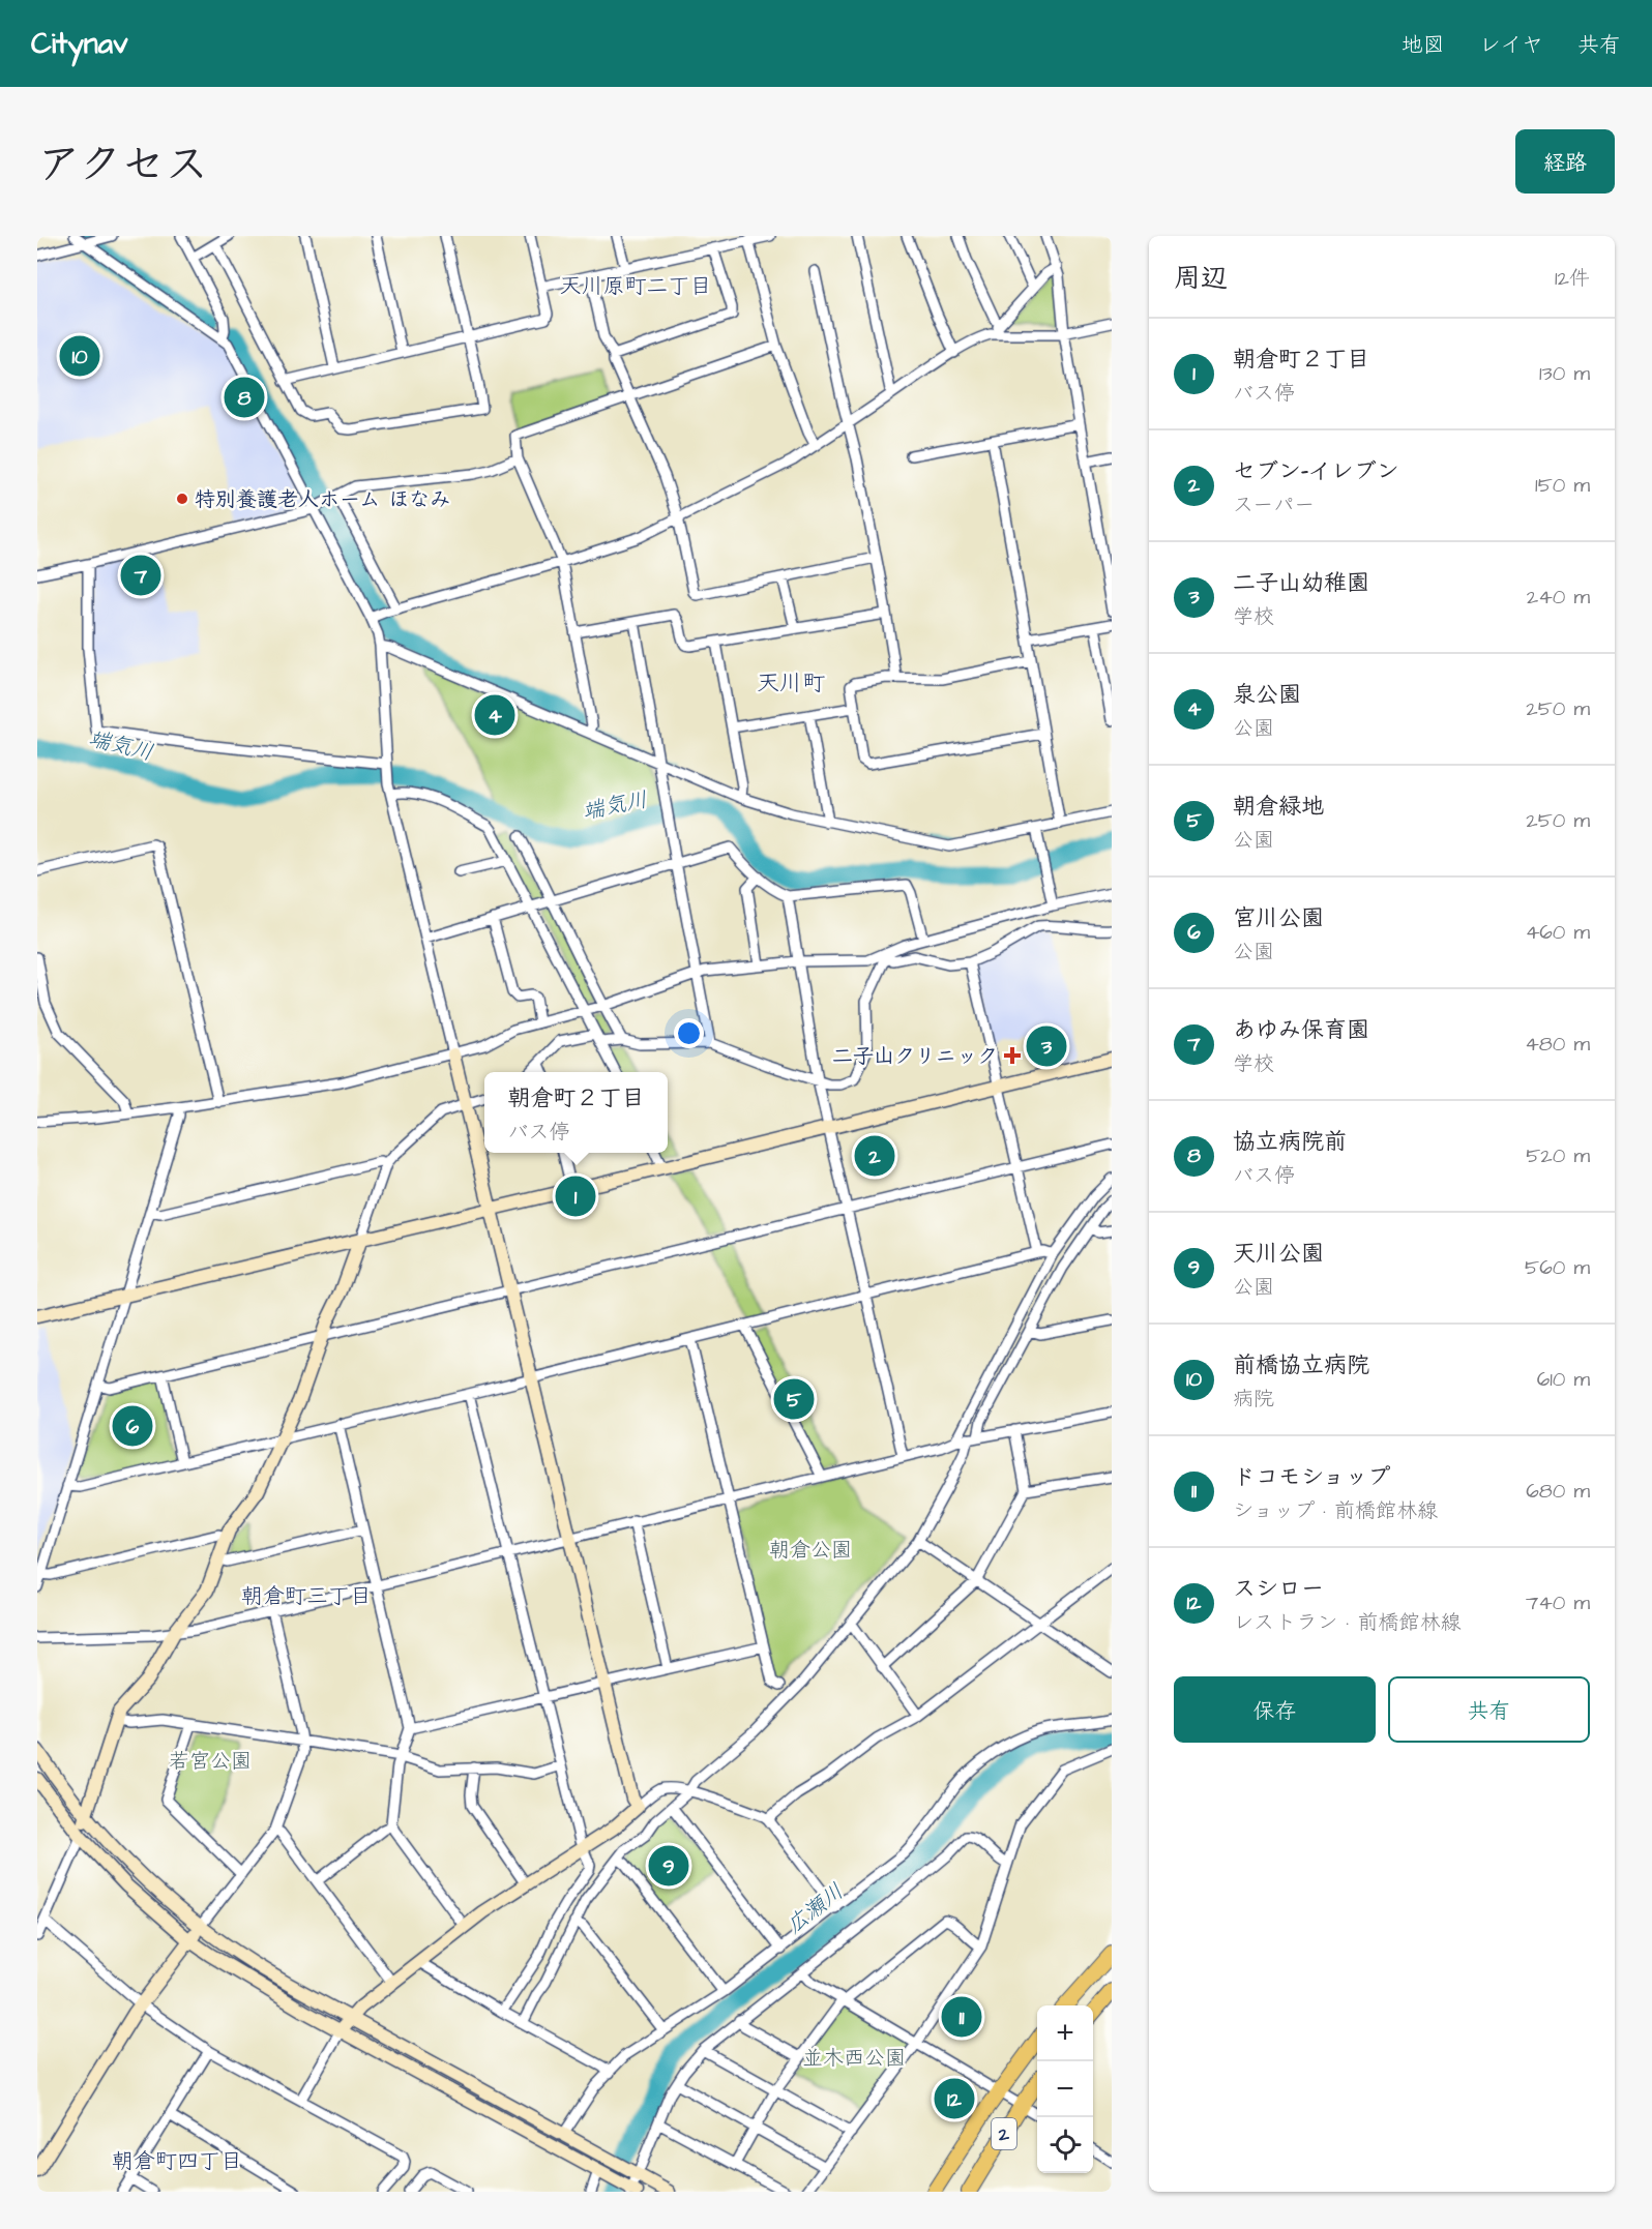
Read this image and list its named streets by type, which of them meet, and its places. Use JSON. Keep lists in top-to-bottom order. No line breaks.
{"streets":{"main road":["2"]},"districts":["天川原町二丁目","天川町","朝倉町三丁目","朝倉町四丁目"],"water":["端気川","広瀬川"],"parks":["朝倉公園","若宮公園","並木西公園"],"places":{"other":["特別養護老人ホーム ほなみ"],"health":["二子山クリニック"]},"page":{"header":"Citynav","nav":["地図","レイヤ","共有"],"title":"アクセス","buttons":["経路",["保存","共有"]],"heading":["周辺","12件"],"list":[{"mark":"1","name":"朝倉町２丁目","note":"バス停","value":"130 m"},{"mark":"2","name":"セブン-イレブン","note":"スーパー","value":"150 m"},{"mark":"3","name":"二子山幼稚園","note":"学校","value":"240 m"},{"mark":"4","name":"泉公園","note":"公園","value":"250 m"},{"mark":"5","name":"朝倉緑地","note":"公園","value":"250 m"},{"mark":"6","name":"宮川公園","note":"公園","value":"460 m"},{"mark":"7","name":"あゆみ保育園","note":"学校","value":"480 m"},{"mark":"8","name":"協立病院前","note":"バス停","value":"520 m"},{"mark":"9","name":"天川公園","note":"公園","value":"560 m"},{"mark":"10","name":"前橋協立病院","note":"病院","value":"610 m"},{"mark":"11","name":"ドコモショップ","note":"ショップ · 前橋館林線","value":"680 m"},{"mark":"12","name":"スシロー","note":"レストラン · 前橋館林線","value":"740 m"}],"pins":["10","8","7","4","3","2","1","5","6","9","11","12"],"popup":["朝倉町２丁目","バス停"],"map_buttons":["+","−"]}}
